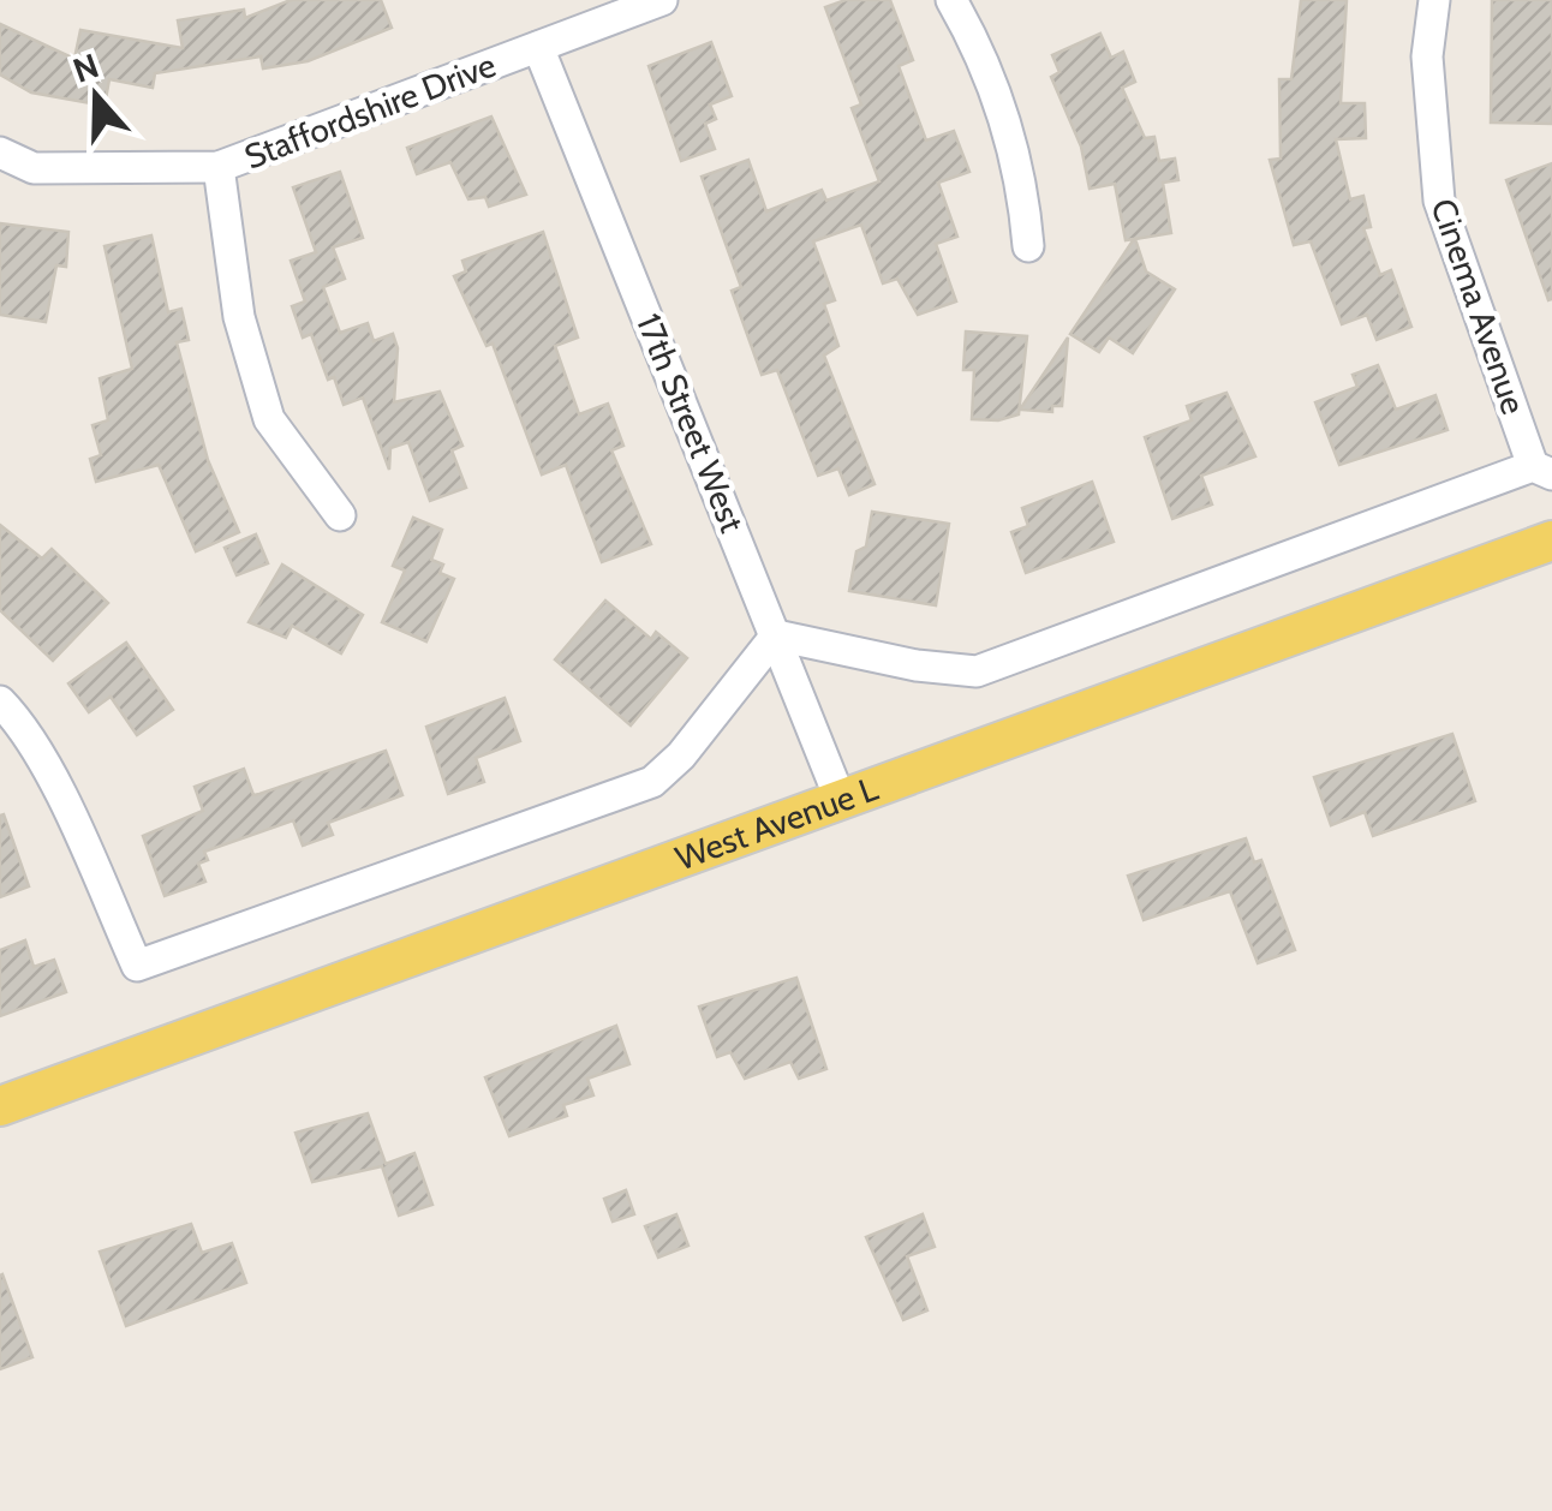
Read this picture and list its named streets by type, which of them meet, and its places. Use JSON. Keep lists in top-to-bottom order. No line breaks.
{"streets":{"main road":["West Avenue L"],"street":["Staffordshire Drive","Cinema Avenue","17th Street West"]},"crossings":[["Staffordshire Drive","17th Street West"],["17th Street West","West Avenue L"]],"north":"top"}
